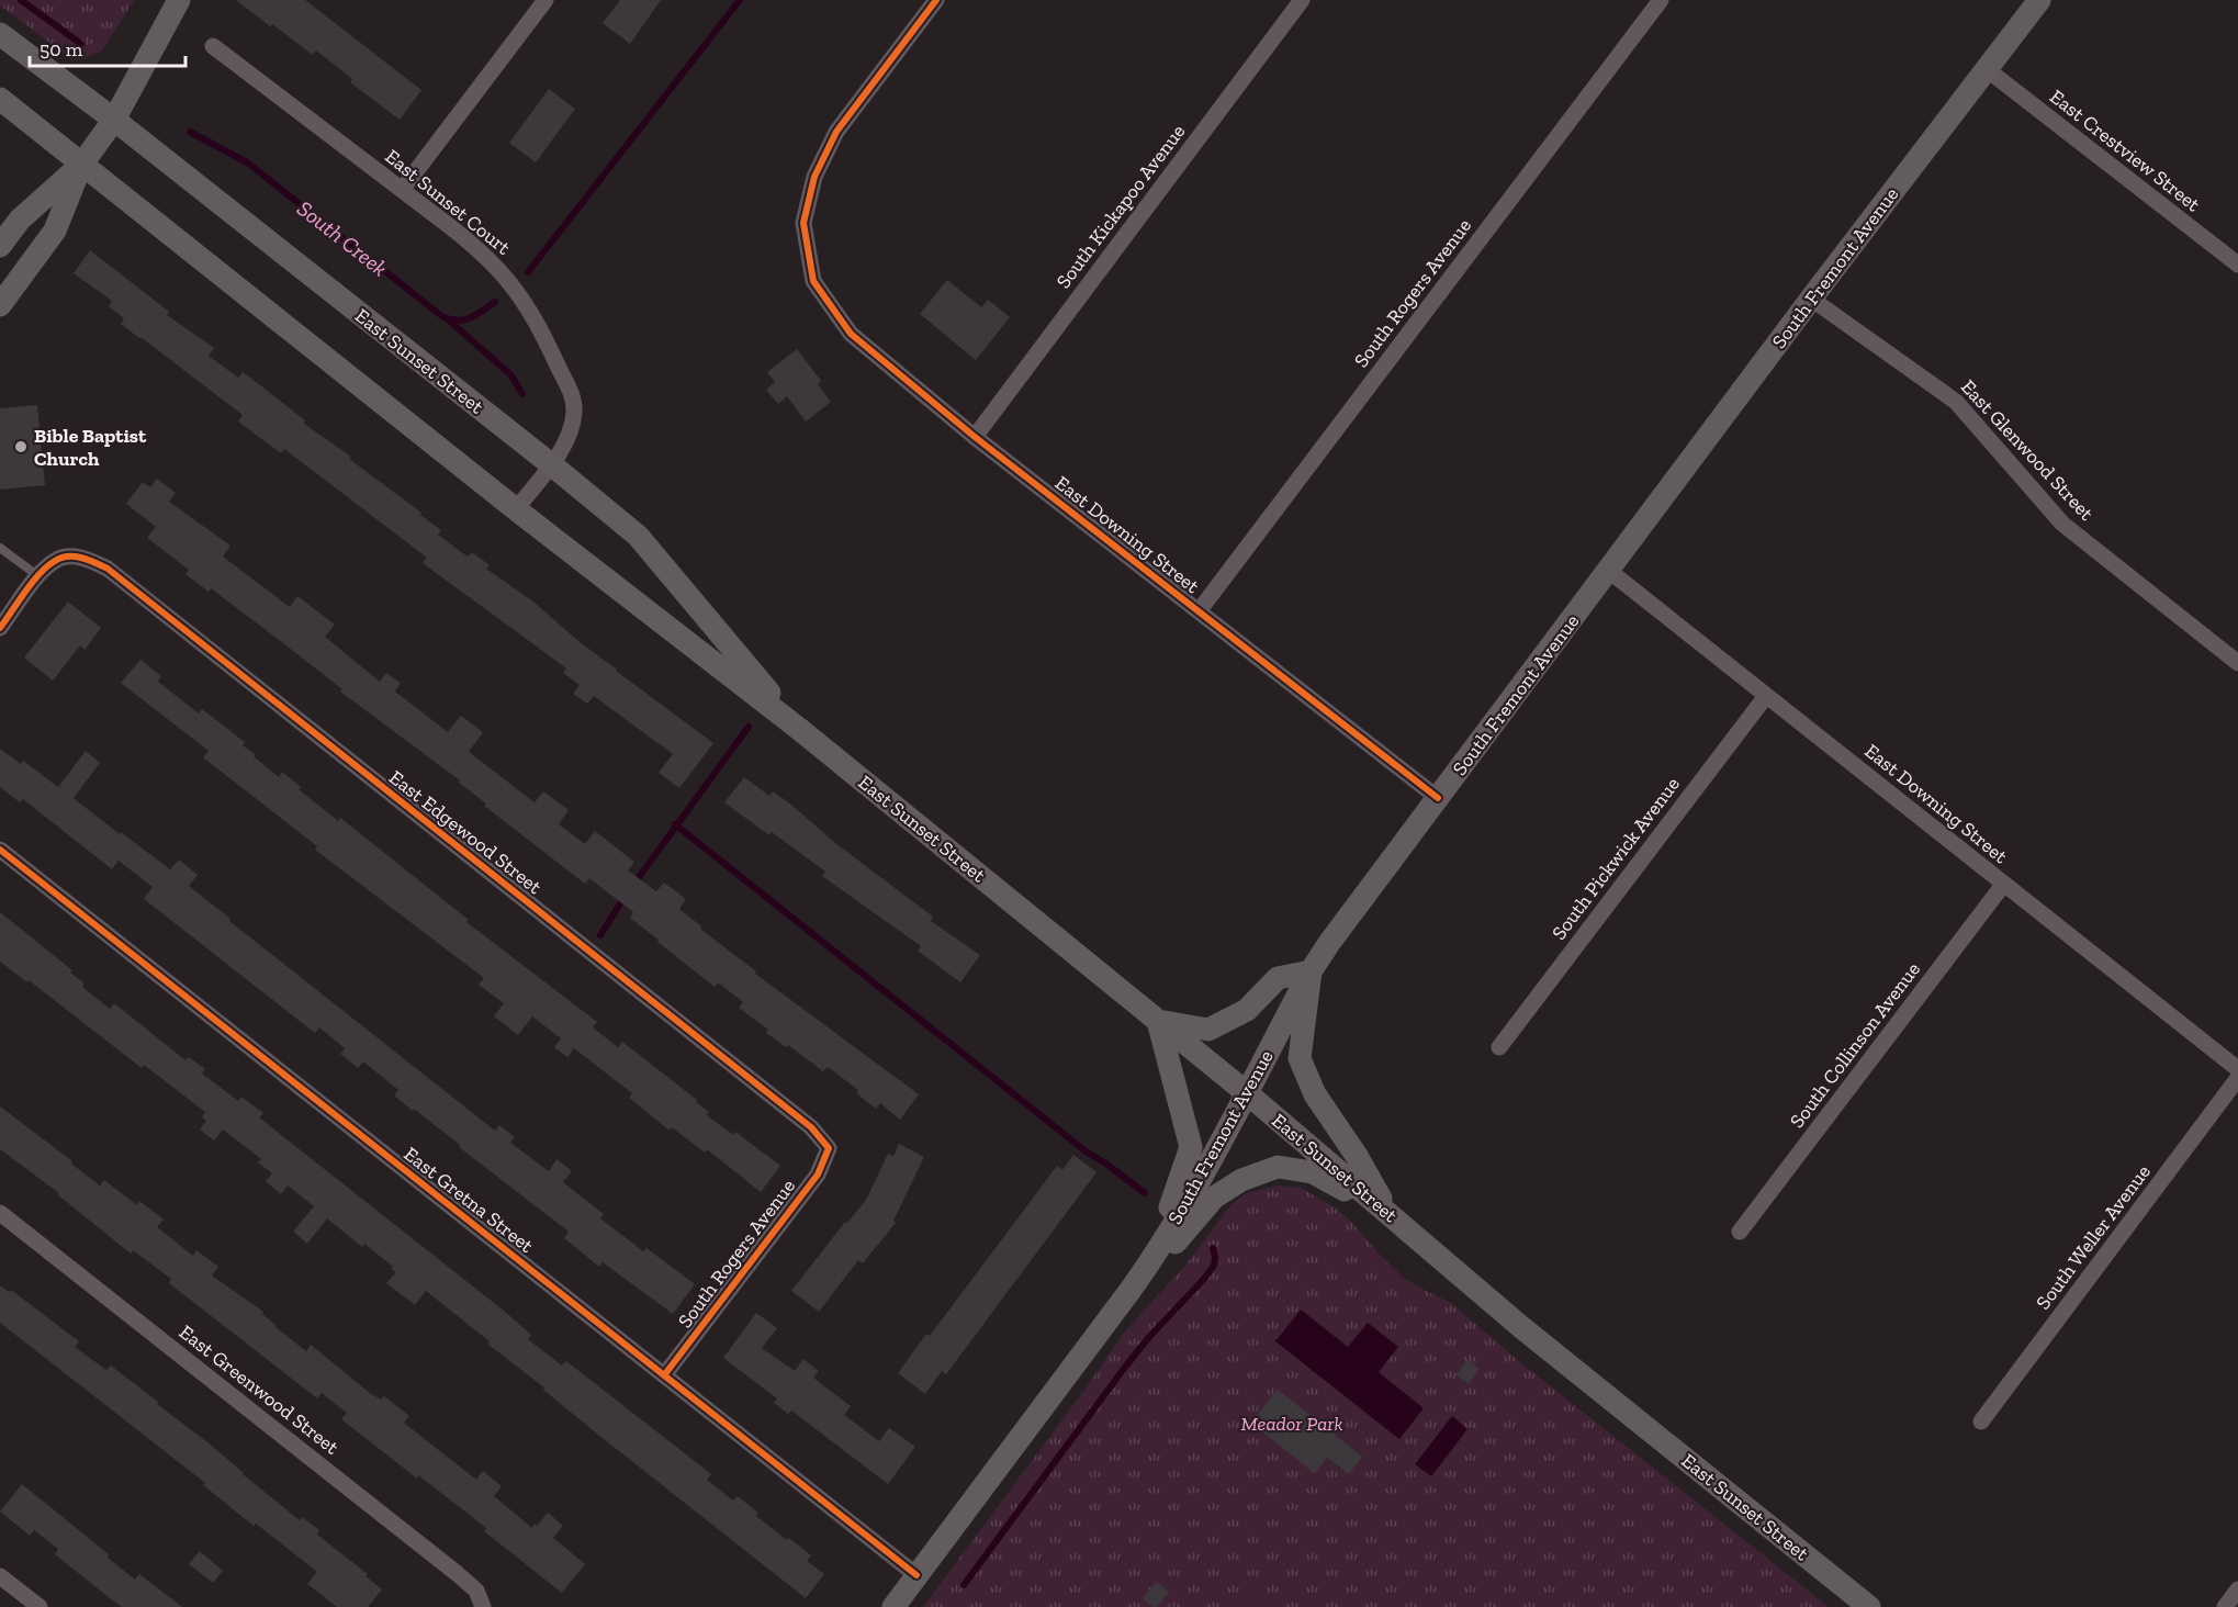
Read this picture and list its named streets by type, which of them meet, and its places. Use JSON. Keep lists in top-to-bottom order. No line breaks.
{"streets":{"main road":["South Fremont Avenue","East Sunset Street"],"street":["East Crestview Street","East Sunset Court","South Kickapoo Avenue","South Rogers Avenue","East Glenwood Street","East Downing Street","East Edgewood Street","South Pickwick Avenue","South Collinson Avenue","East Gretna Street","South Weller Avenue","East Greenwood Street"]},"crossings":[["East Crestview Street","South Fremont Avenue"],["East Sunset Court","East Sunset Street"],["South Kickapoo Avenue","East Downing Street"],["South Fremont Avenue","East Sunset Street"],["South Fremont Avenue","East Glenwood Street"],["South Fremont Avenue","East Downing Street"],["South Fremont Avenue","East Gretna Street"],["South Rogers Avenue","East Downing Street"],["South Rogers Avenue","East Edgewood Street"],["South Rogers Avenue","East Gretna Street"],["East Downing Street","South Pickwick Avenue"],["East Downing Street","South Collinson Avenue"]],"water":["South Creek"],"parks":["Meador Park"],"places":["Bible Baptist Church"],"scale_bar":"50 m"}
